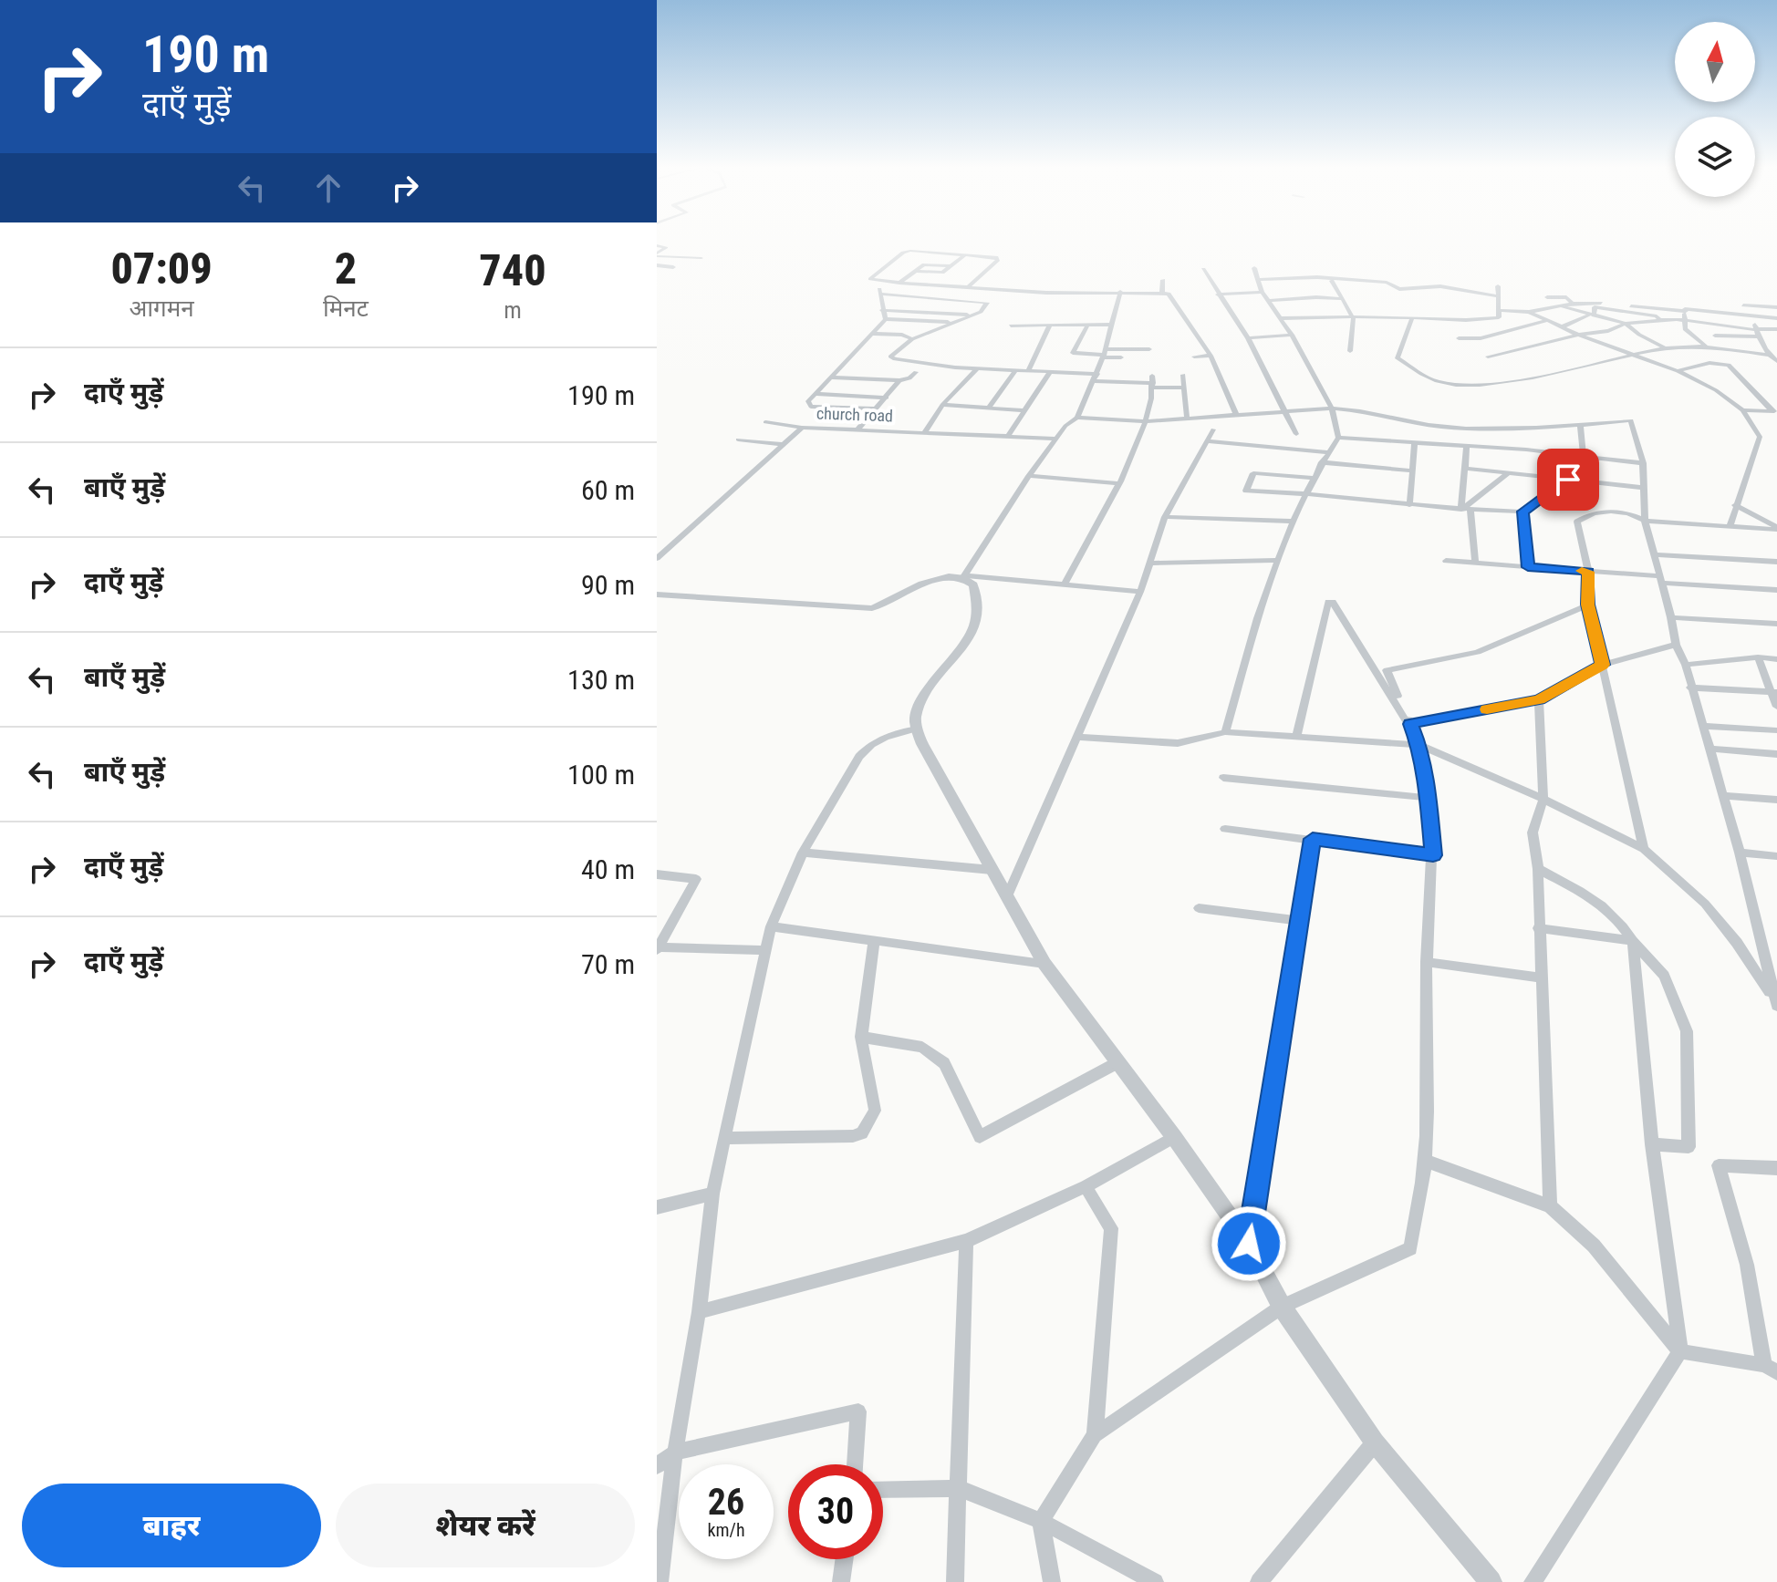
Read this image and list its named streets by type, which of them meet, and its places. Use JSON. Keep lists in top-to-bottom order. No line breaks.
{"streets":{"street":["church road"]},"north":"top","page":{"turn":["190 m","दाएँ मुड़ें"],"eta":["07:09","आगमन","2","मिनट","740","m"],"list":[{"name":"दाएँ मुड़ें","value":"190 m"},{"name":"बाएँ मुड़ें","value":"60 m"},{"name":"दाएँ मुड़ें","value":"90 m"},{"name":"बाएँ मुड़ें","value":"130 m"},{"name":"बाएँ मुड़ें","value":"100 m"},{"name":"दाएँ मुड़ें","value":"40 m"},{"name":"दाएँ मुड़ें","value":"70 m"}],"speed":"26 km/h","limit":"30","buttons":["बाहर","शेयर करें"]}}
